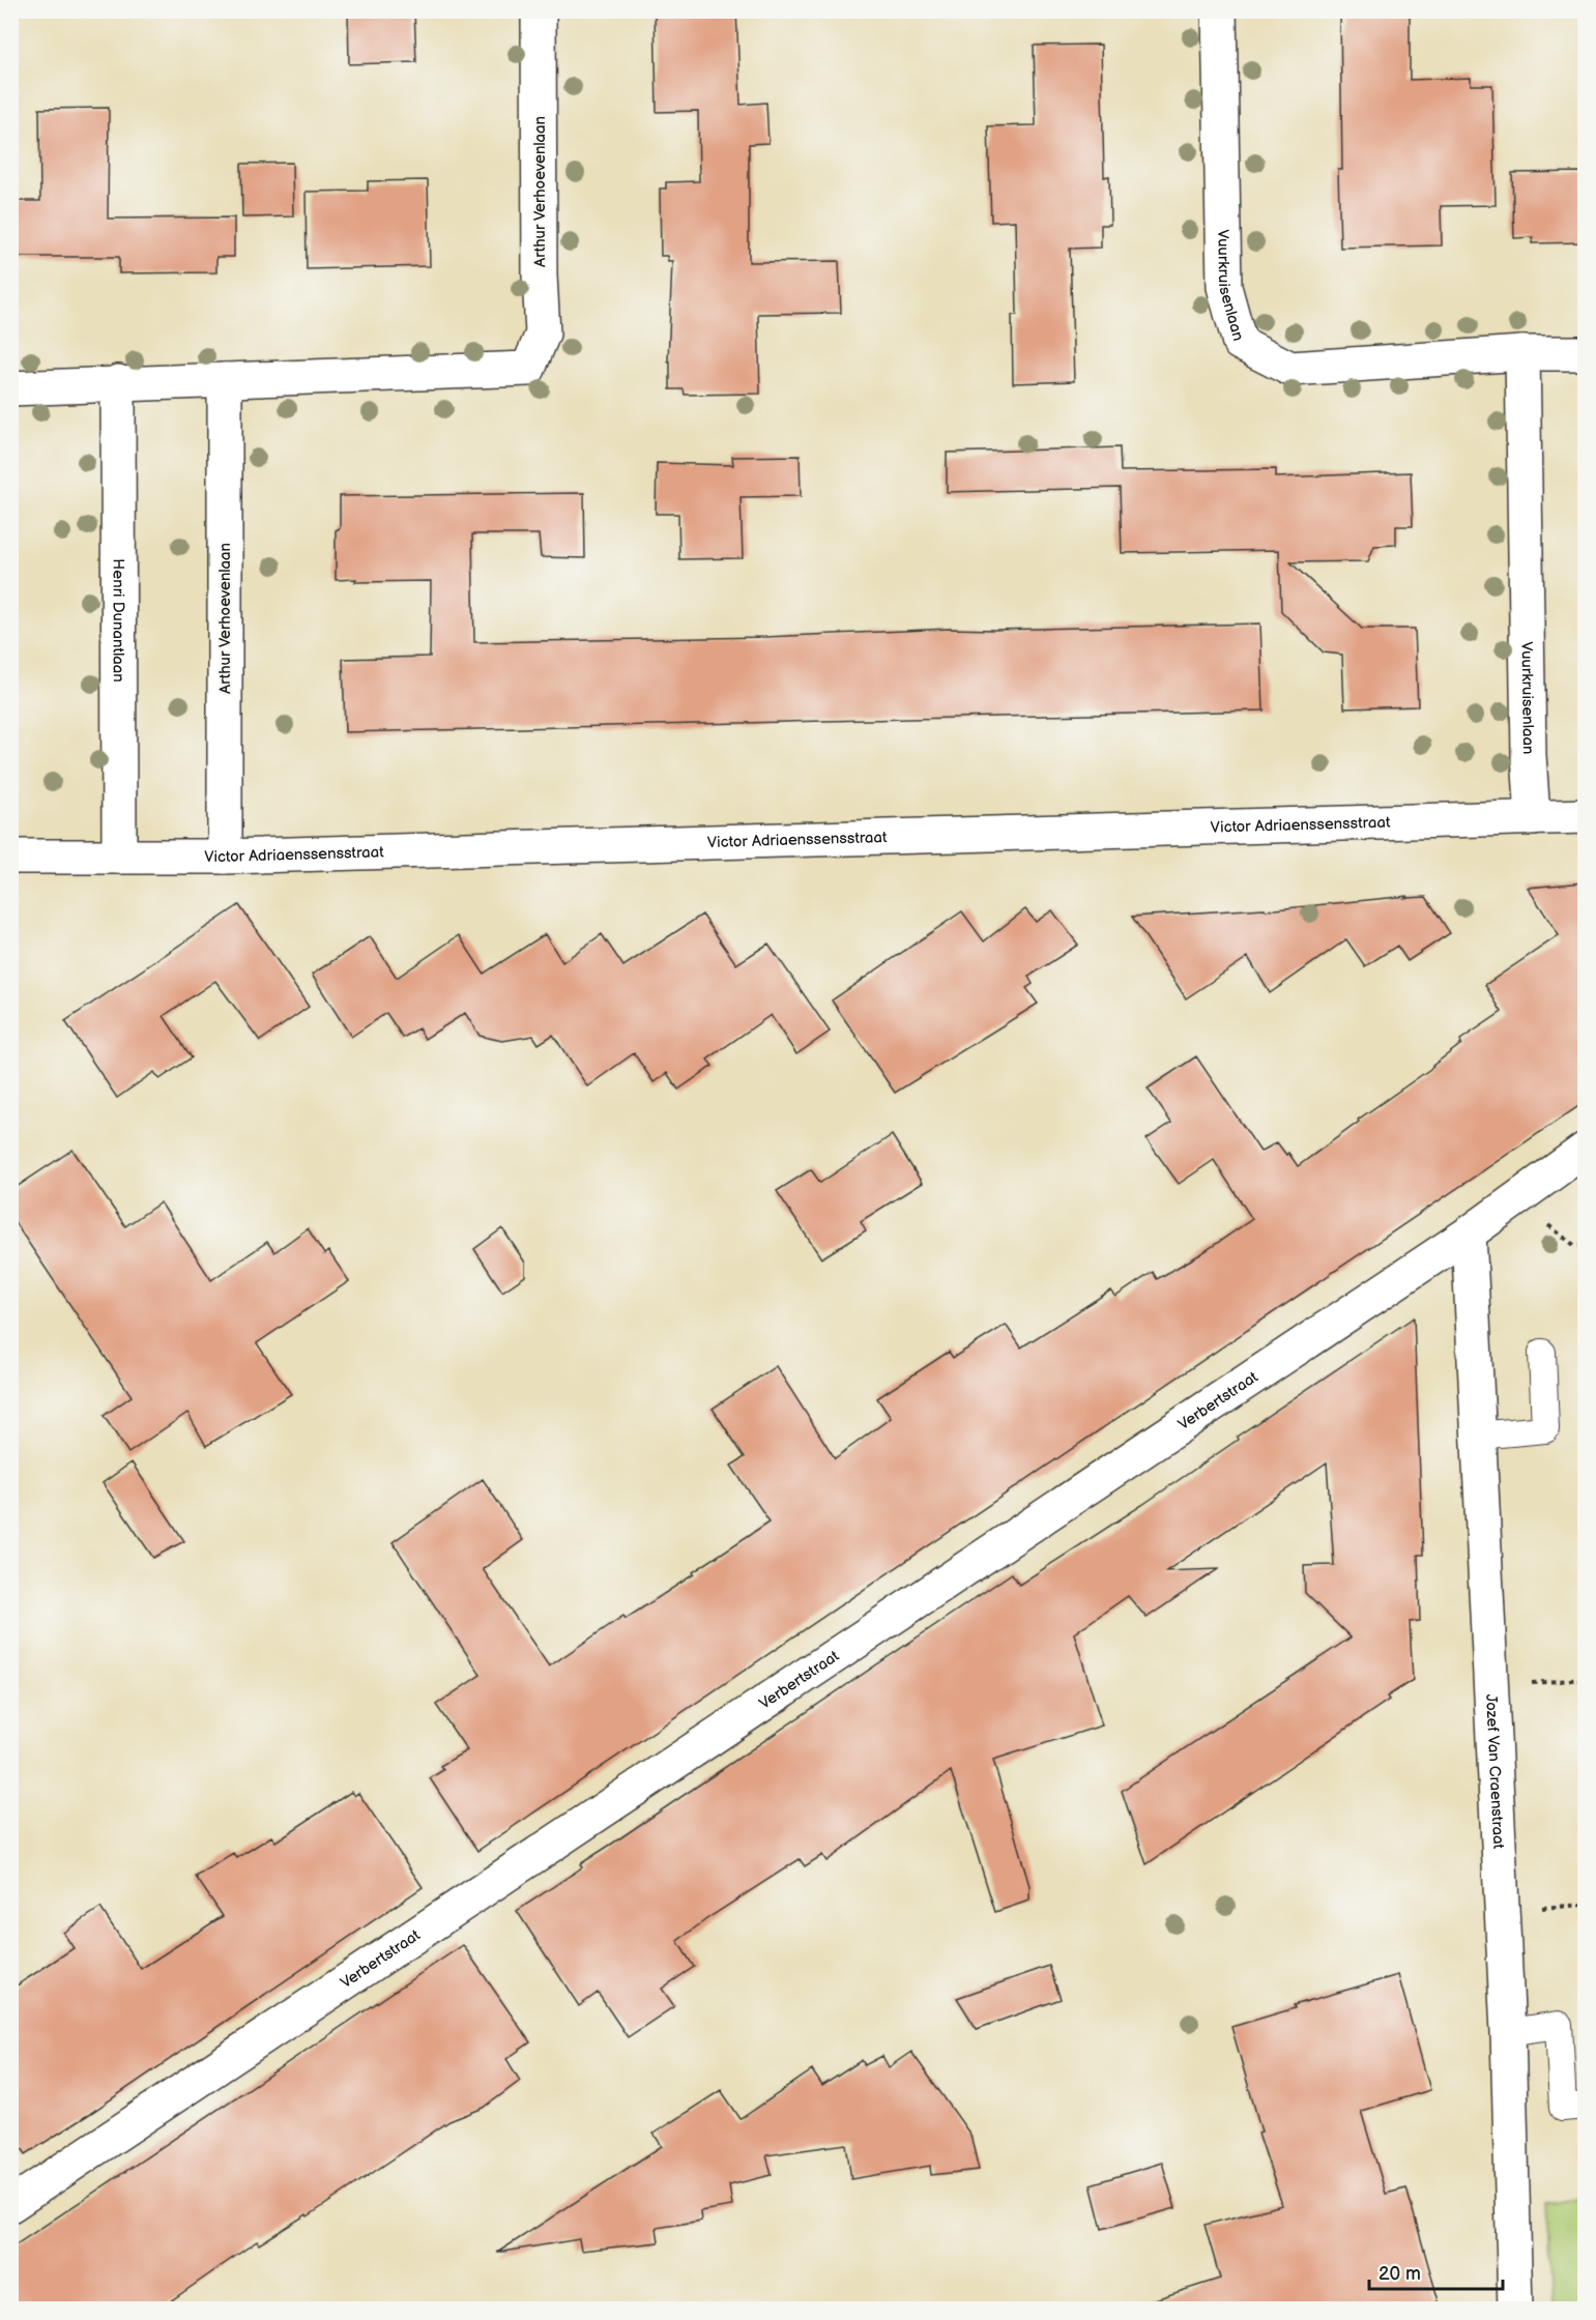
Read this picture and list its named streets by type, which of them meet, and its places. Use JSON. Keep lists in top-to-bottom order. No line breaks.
{"streets":{"street":["Arthur Verhoevenlaan","Vuurkruisenlaan","Henri Dunantlaan","Victor Adriaenssensstraat","Verbertstraat","Jozef Van Craenstraat"]},"crossings":[["Arthur Verhoevenlaan","Victor Adriaenssensstraat"],["Vuurkruisenlaan","Victor Adriaenssensstraat"],["Henri Dunantlaan","Victor Adriaenssensstraat"],["Verbertstraat","Jozef Van Craenstraat"]],"scale_bar":"20 m"}
